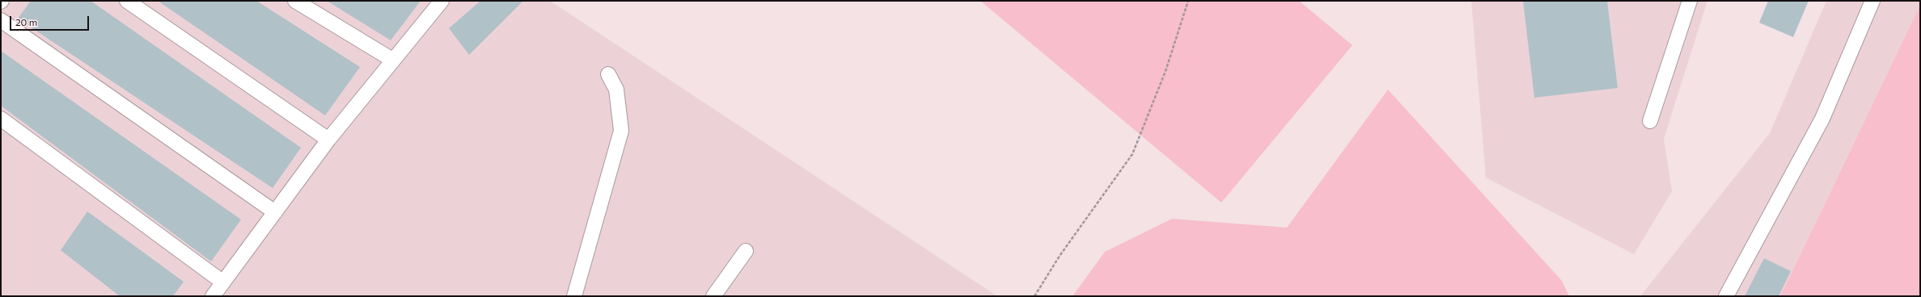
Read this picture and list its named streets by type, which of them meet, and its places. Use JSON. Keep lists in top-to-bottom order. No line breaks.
{"scale_bar":"20 m"}
